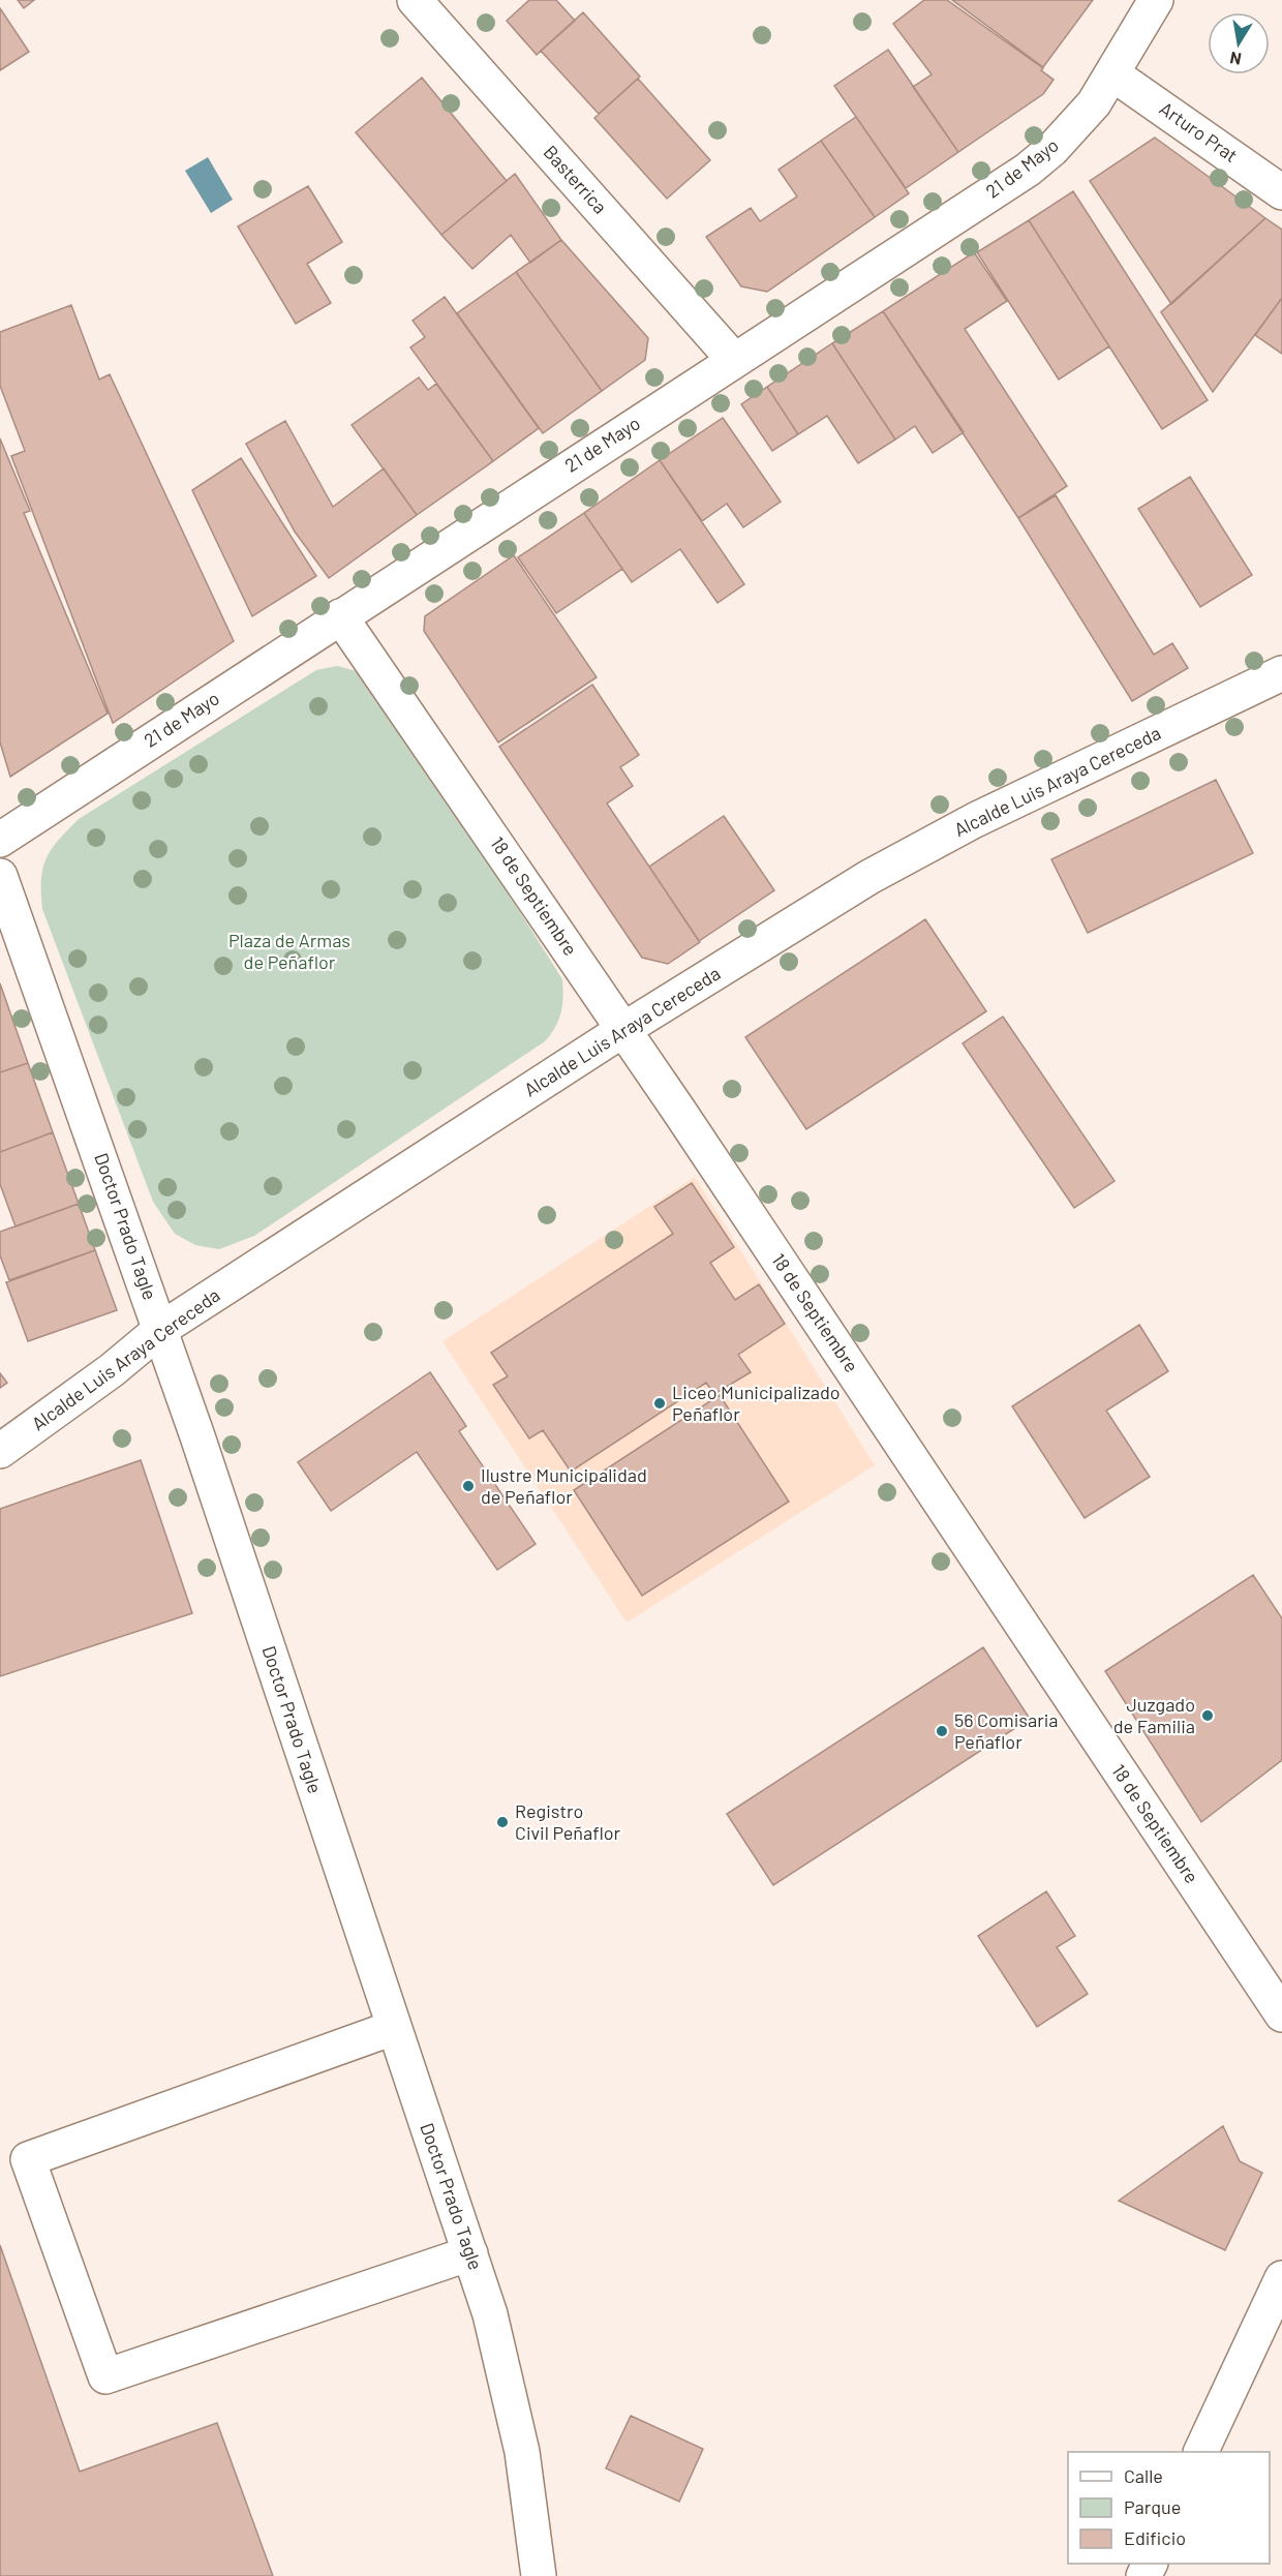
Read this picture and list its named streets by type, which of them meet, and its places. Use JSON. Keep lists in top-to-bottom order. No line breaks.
{"streets":{"street":["Arturo Prat","21 de Mayo","Basterrica","Alcalde Luis Araya Cereceda","18 de Septiembre","Doctor Prado Tagle"]},"crossings":[["Arturo Prat","21 de Mayo"],["21 de Mayo","Basterrica"],["21 de Mayo","18 de Septiembre"],["Alcalde Luis Araya Cereceda","18 de Septiembre"],["Alcalde Luis Araya Cereceda","Doctor Prado Tagle"]],"parks":["Plaza de Armas de Peñaflor"],"places":["Liceo Municipalizado Peñaflor","Ilustre Municipalidad de Peñaflor","Juzgado de Familia","56 Comisaria Peñaflor","Registro Civil Peñaflor"],"legend":["Calle","Parque","Edificio"],"north":"bottom"}
